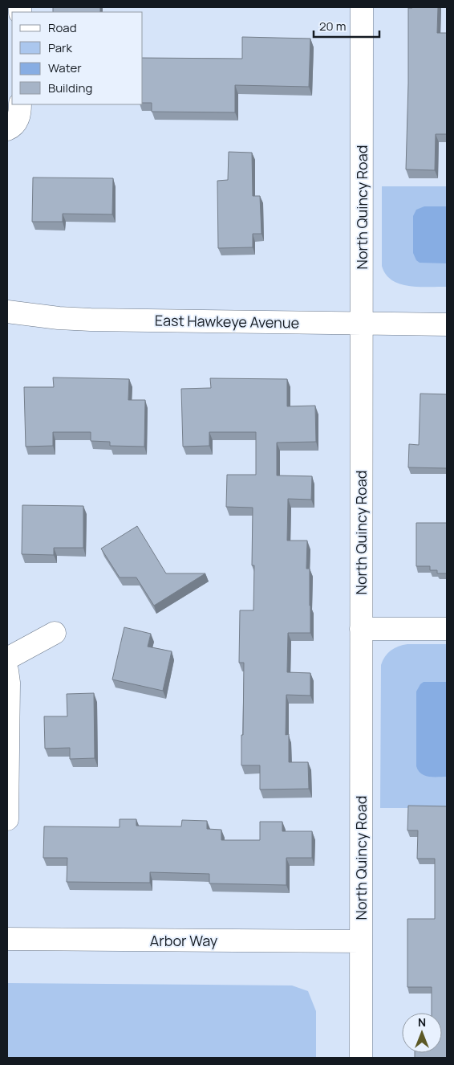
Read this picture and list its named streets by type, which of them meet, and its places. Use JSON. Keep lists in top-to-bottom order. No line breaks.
{"streets":{"street":["North Quincy Road","East Hawkeye Avenue","Arbor Way"]},"crossings":[["North Quincy Road","East Hawkeye Avenue"],["North Quincy Road","Arbor Way"]],"legend":["Road","Park","Water","Building"],"scale_bar":"20 m","north":"top"}
